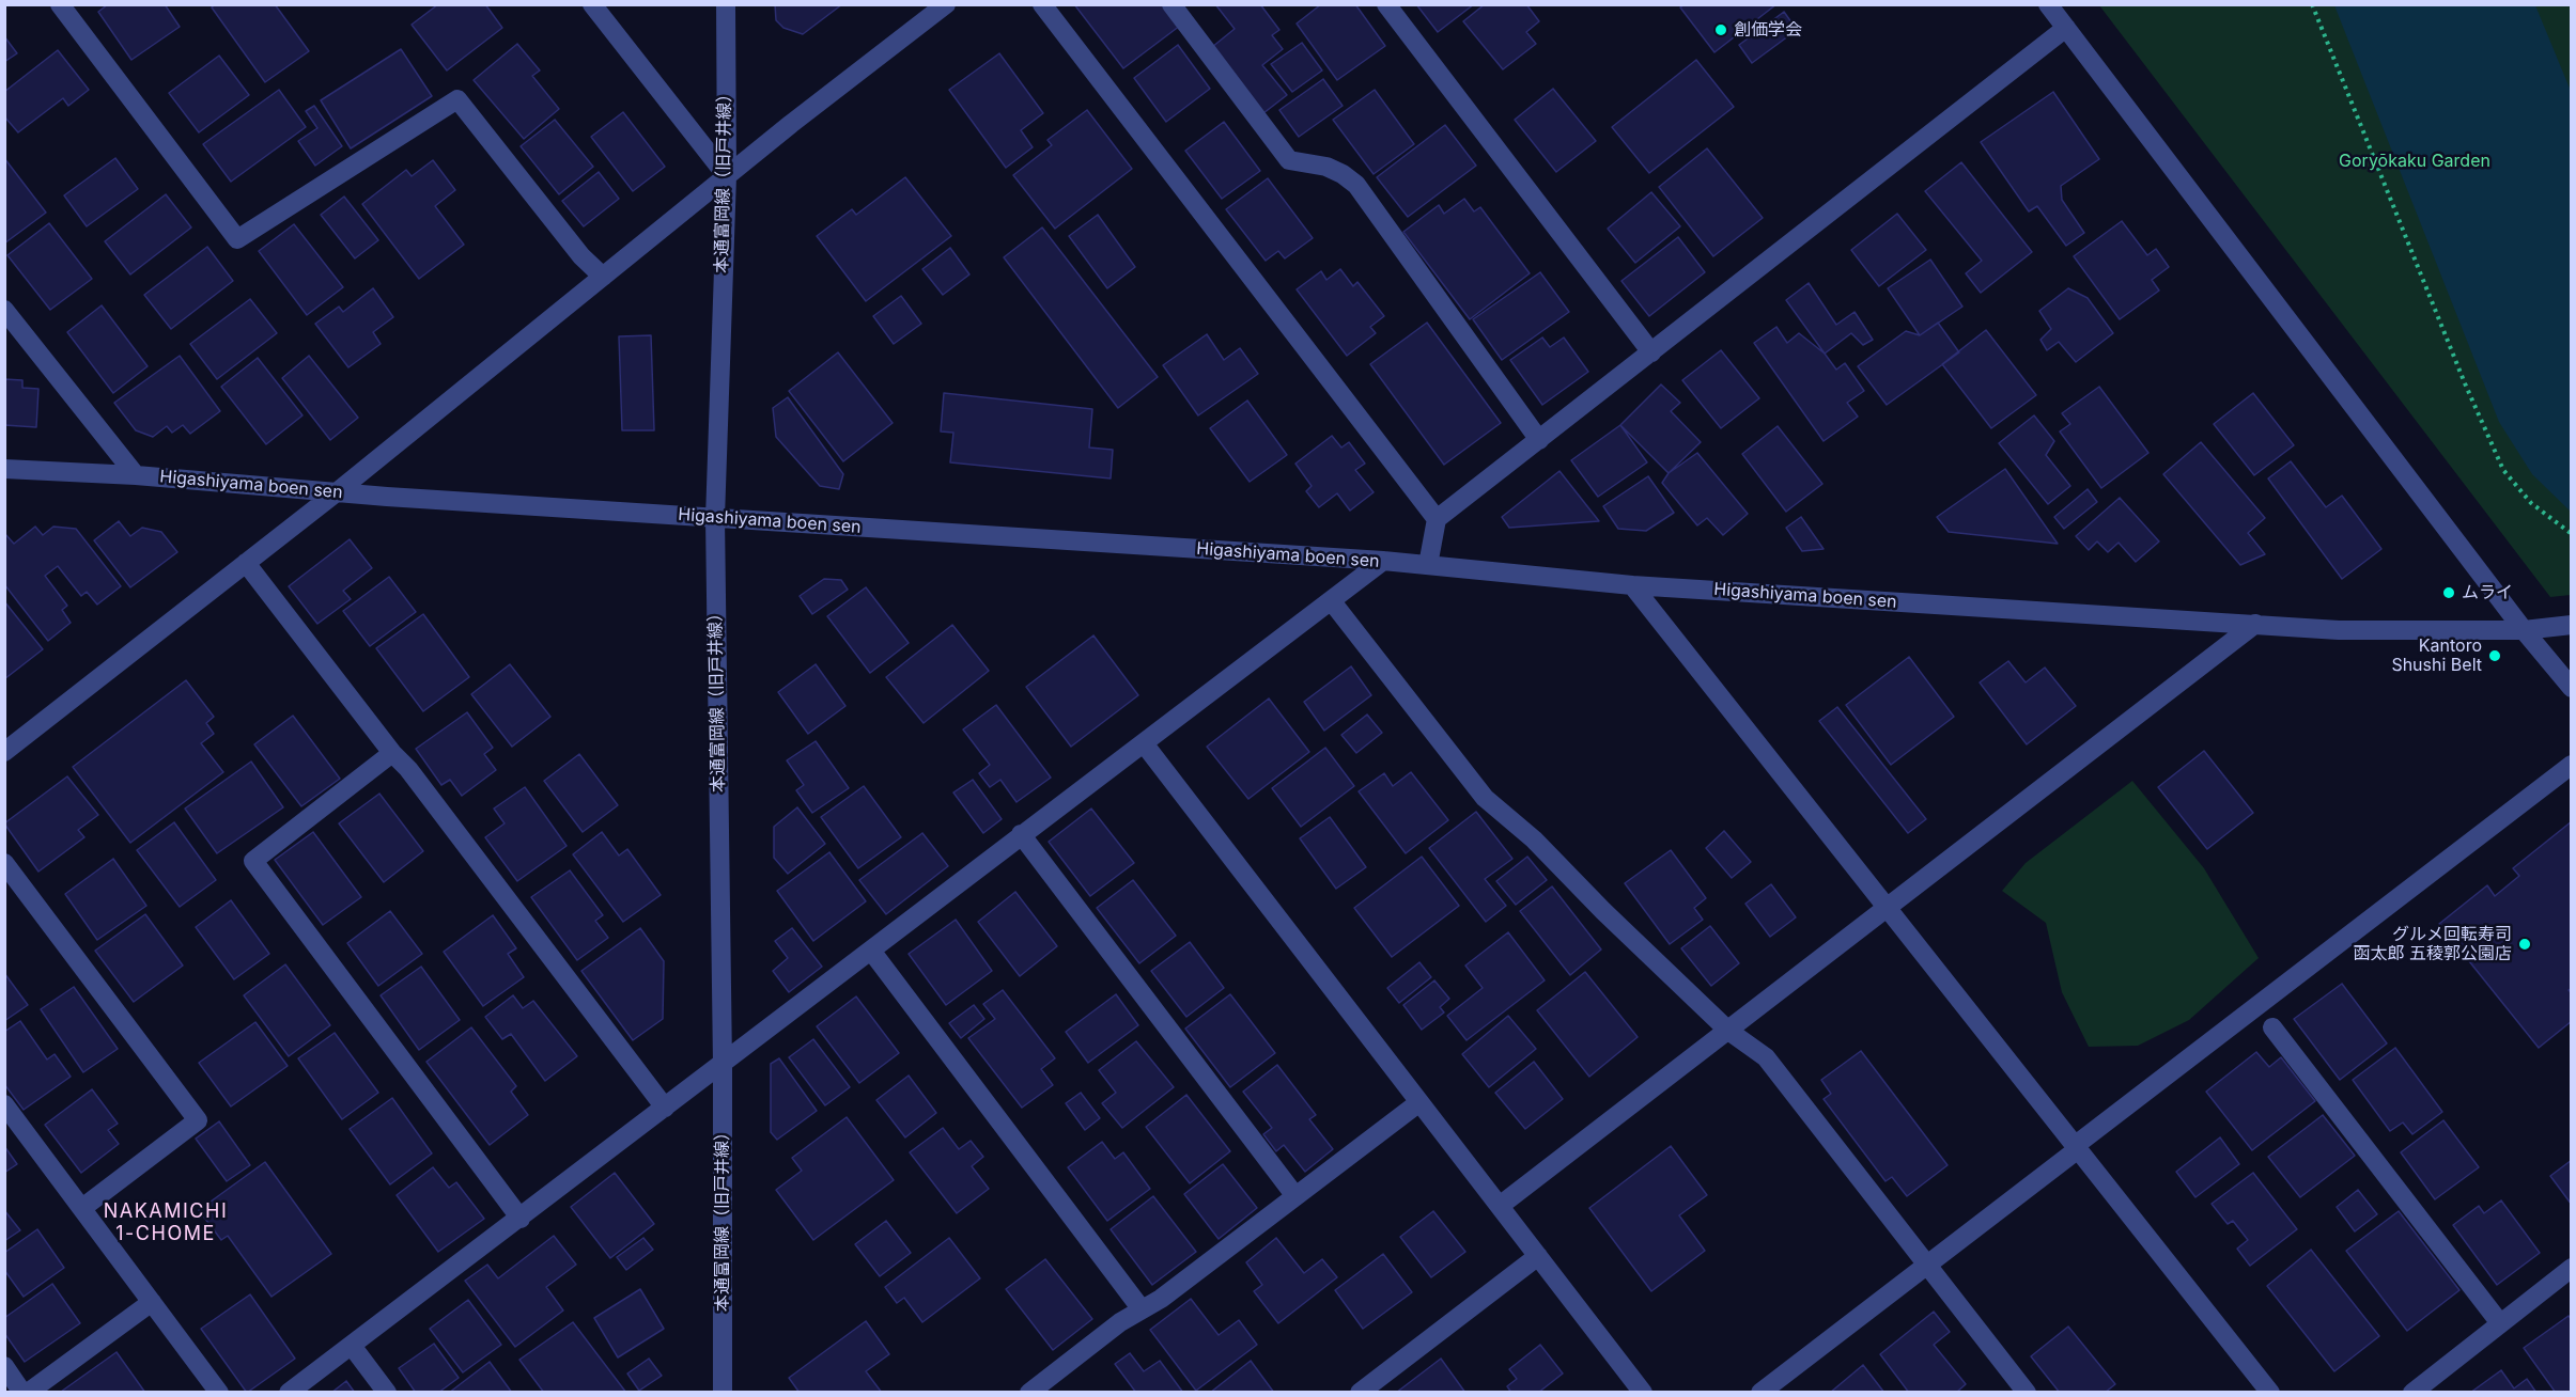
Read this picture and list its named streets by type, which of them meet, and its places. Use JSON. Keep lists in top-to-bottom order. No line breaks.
{"streets":{"street":["本通富岡線（旧戸井線）","Higashiyama boen sen"]},"crossings":[["本通富岡線（旧戸井線）","Higashiyama boen sen"]],"districts":["NAKAMICHI 1-CHOME"],"parks":["Goryōkaku Garden"],"places":["創価学会","ムライ","Kantoro Shushi Belt","グルメ回転寿司 函太郎 五稜郭公園店"]}
